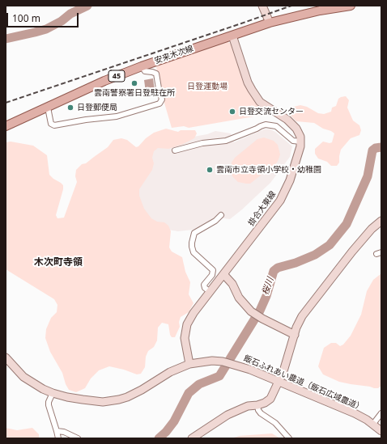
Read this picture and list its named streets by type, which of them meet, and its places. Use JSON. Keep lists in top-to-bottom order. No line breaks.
{"streets":{"main road":["安来木次線","45","掛合大東線","飯石ふれあい農道（飯石広域農道）"]},"crossings":[["掛合大東線","飯石ふれあい農道（飯石広域農道）"]],"districts":["木次町寺領"],"water":["桜川"],"parks":["日登運動場"],"places":["雲南警察署日登駐在所","日登郵便局","日登交流センター","雲南市立寺領小学校・幼稚園"],"scale_bar":"100 m"}
